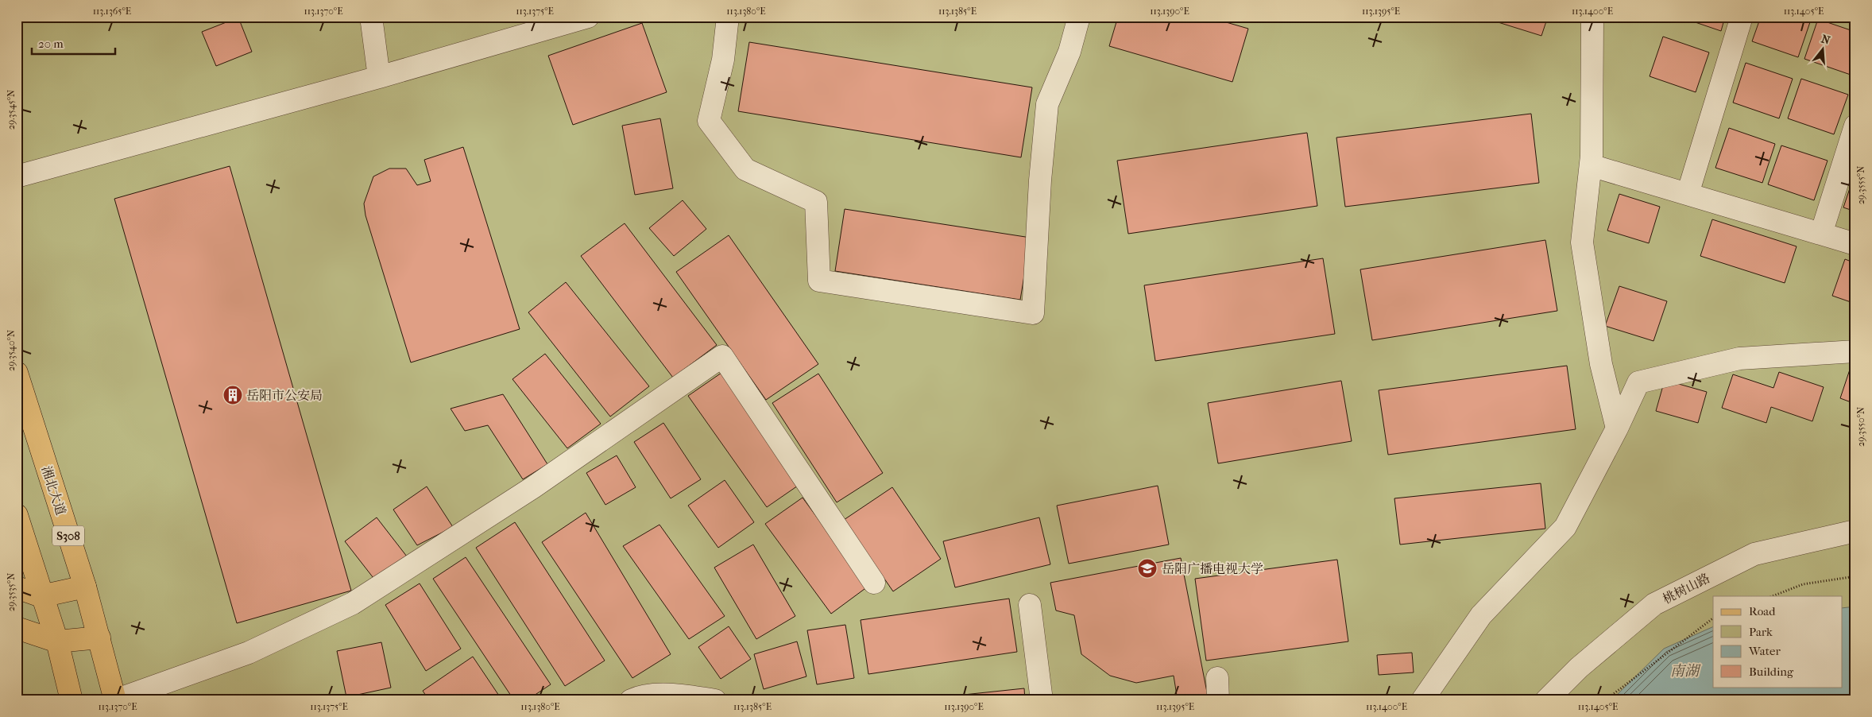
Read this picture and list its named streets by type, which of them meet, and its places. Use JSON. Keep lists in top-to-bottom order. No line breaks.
{"streets":{"main road":["湘北大道","S308"],"street":["桃树山路"]},"water":["南湖"],"places":{"building":["岳阳市公安局"],"school or university":["岳阳广播电视大学"]},"legend":["Road","Park","Water","Building"],"scale_bar":"20 m","north":"top","coordinates":["113.1365°E","113.1370°E","113.1375°E","113.1380°E","113.1385°E","113.1390°E","113.1395°E","113.1400°E","113.1405°E","29.3545°N","29.3555°N","29.3540°N","29.3550°N","29.3535°N"]}
